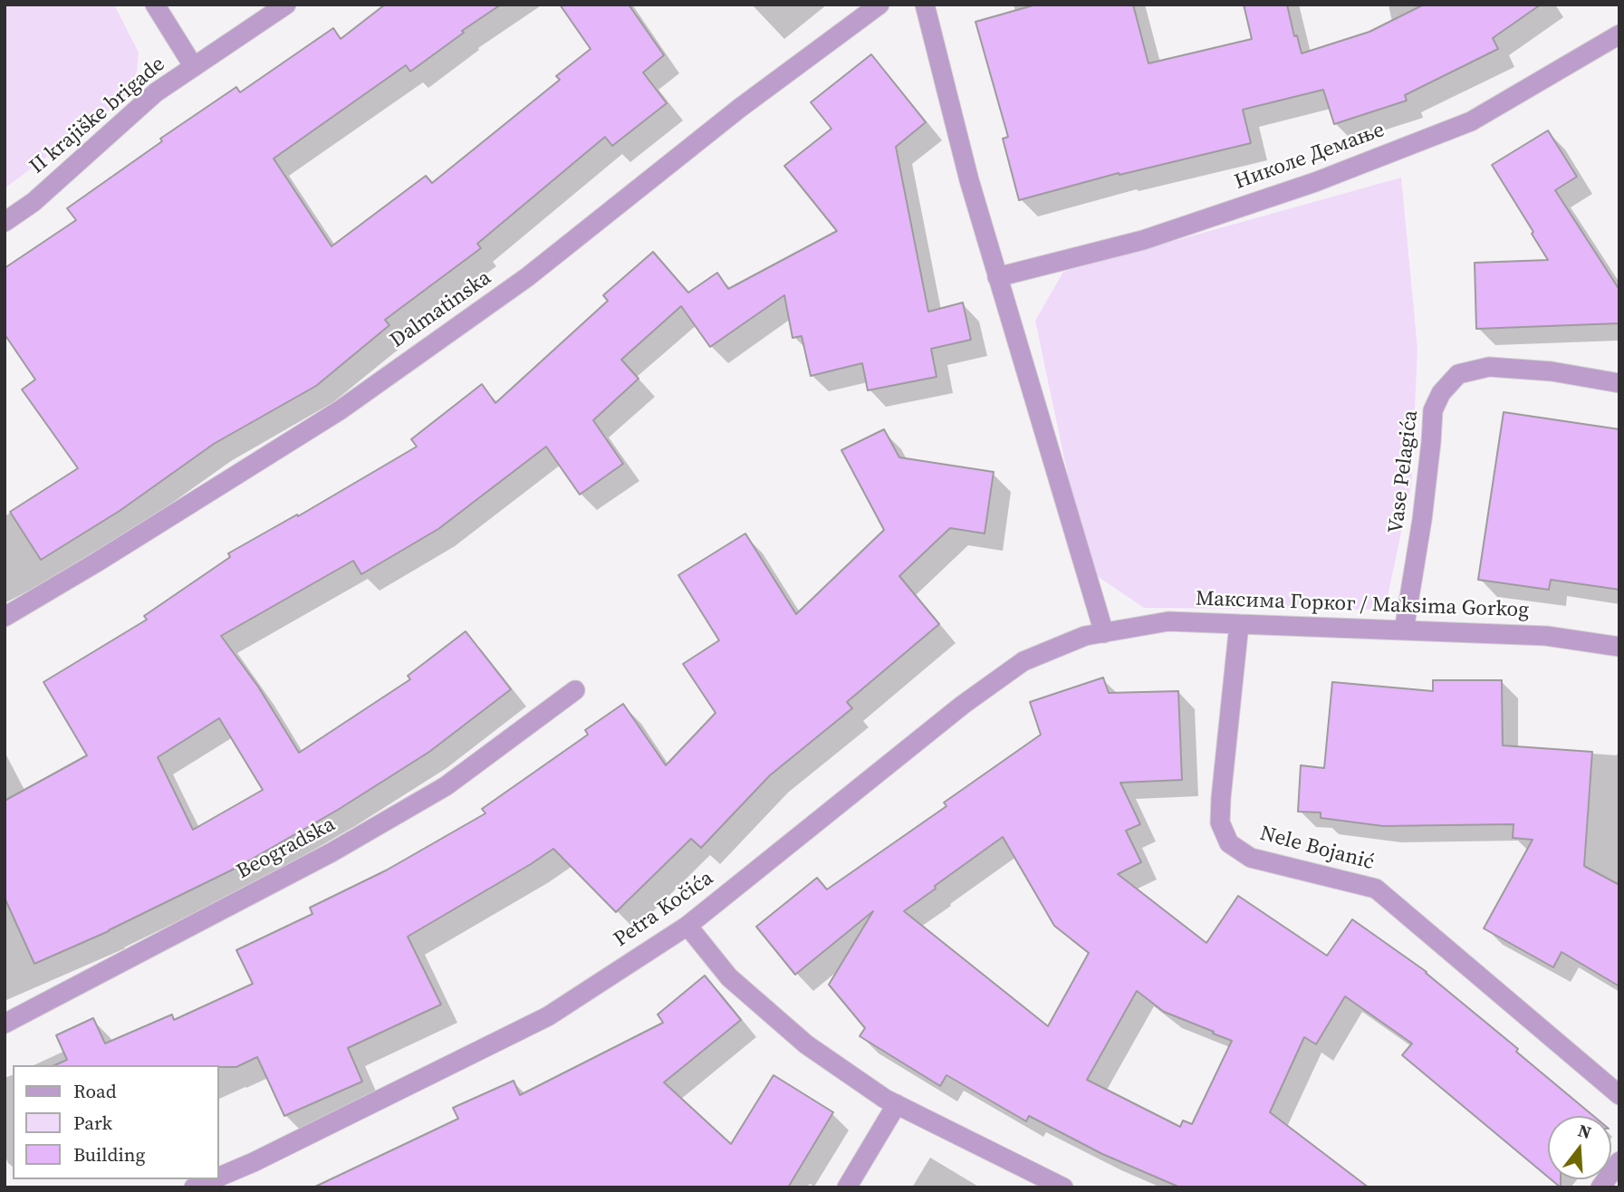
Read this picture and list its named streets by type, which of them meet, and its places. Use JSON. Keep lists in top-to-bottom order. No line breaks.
{"streets":{"street":["II krajiške brigade","Николе Демање","Dalmatinska","Vase Pelagića","Максима Горког / Maksima Gorkog","Beogradska","Nele Bojanić","Petra Kočića"]},"crossings":[["Vase Pelagića","Максима Горког / Maksima Gorkog"],["Максима Горког / Maksima Gorkog","Nele Bojanić"],["Максима Горког / Maksima Gorkog","Petra Kočića"]],"legend":["Road","Park","Building"],"north":"top"}
